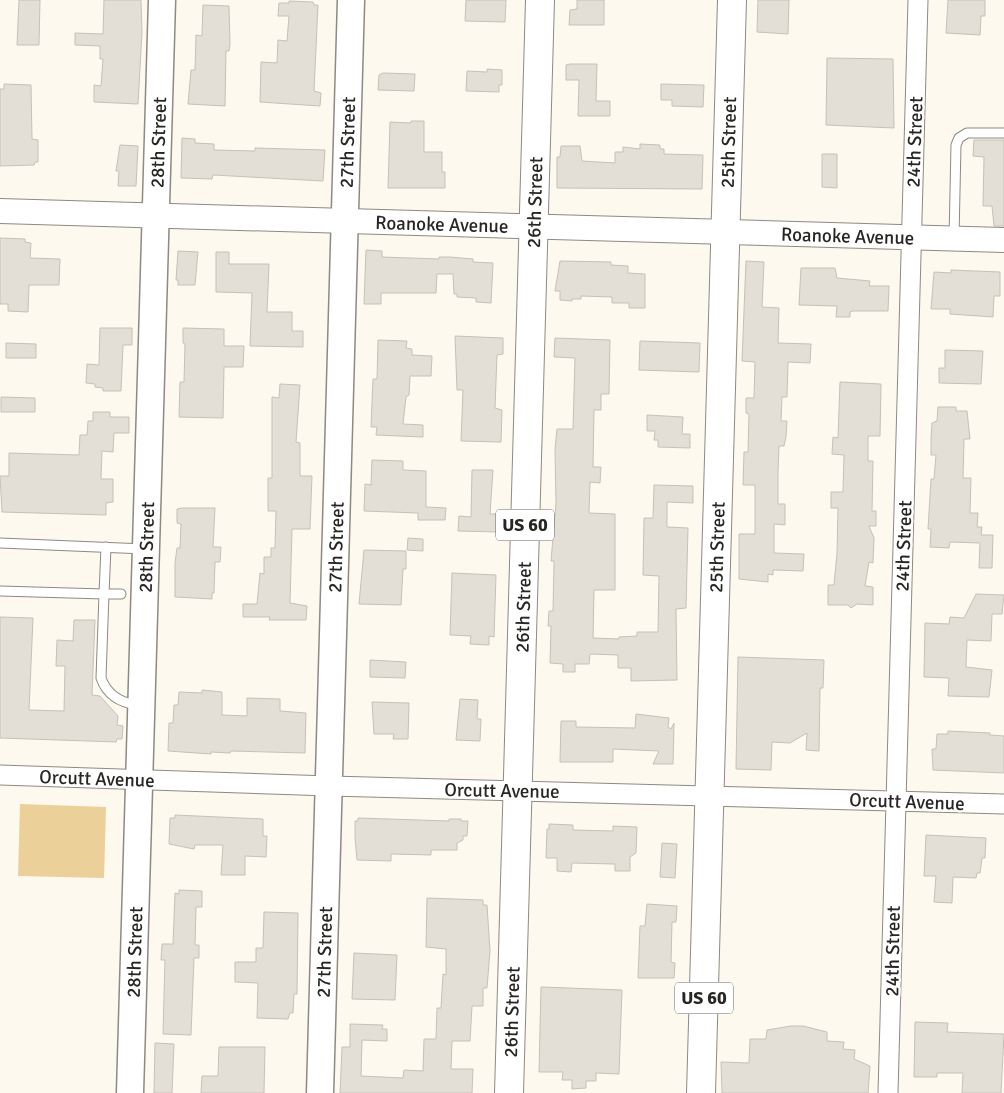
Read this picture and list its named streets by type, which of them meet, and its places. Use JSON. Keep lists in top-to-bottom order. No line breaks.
{"streets":{"main road":["28th Street","27th Street","25th Street","26th Street","US 60"],"street":["24th Street","Roanoke Avenue","Orcutt Avenue"]},"crossings":[["28th Street","Roanoke Avenue"],["28th Street","Orcutt Avenue"],["27th Street","Roanoke Avenue"],["27th Street","Orcutt Avenue"],["25th Street","Roanoke Avenue"],["25th Street","Orcutt Avenue"],["24th Street","Roanoke Avenue"],["24th Street","Orcutt Avenue"],["26th Street","Roanoke Avenue"],["26th Street","Orcutt Avenue"]]}
